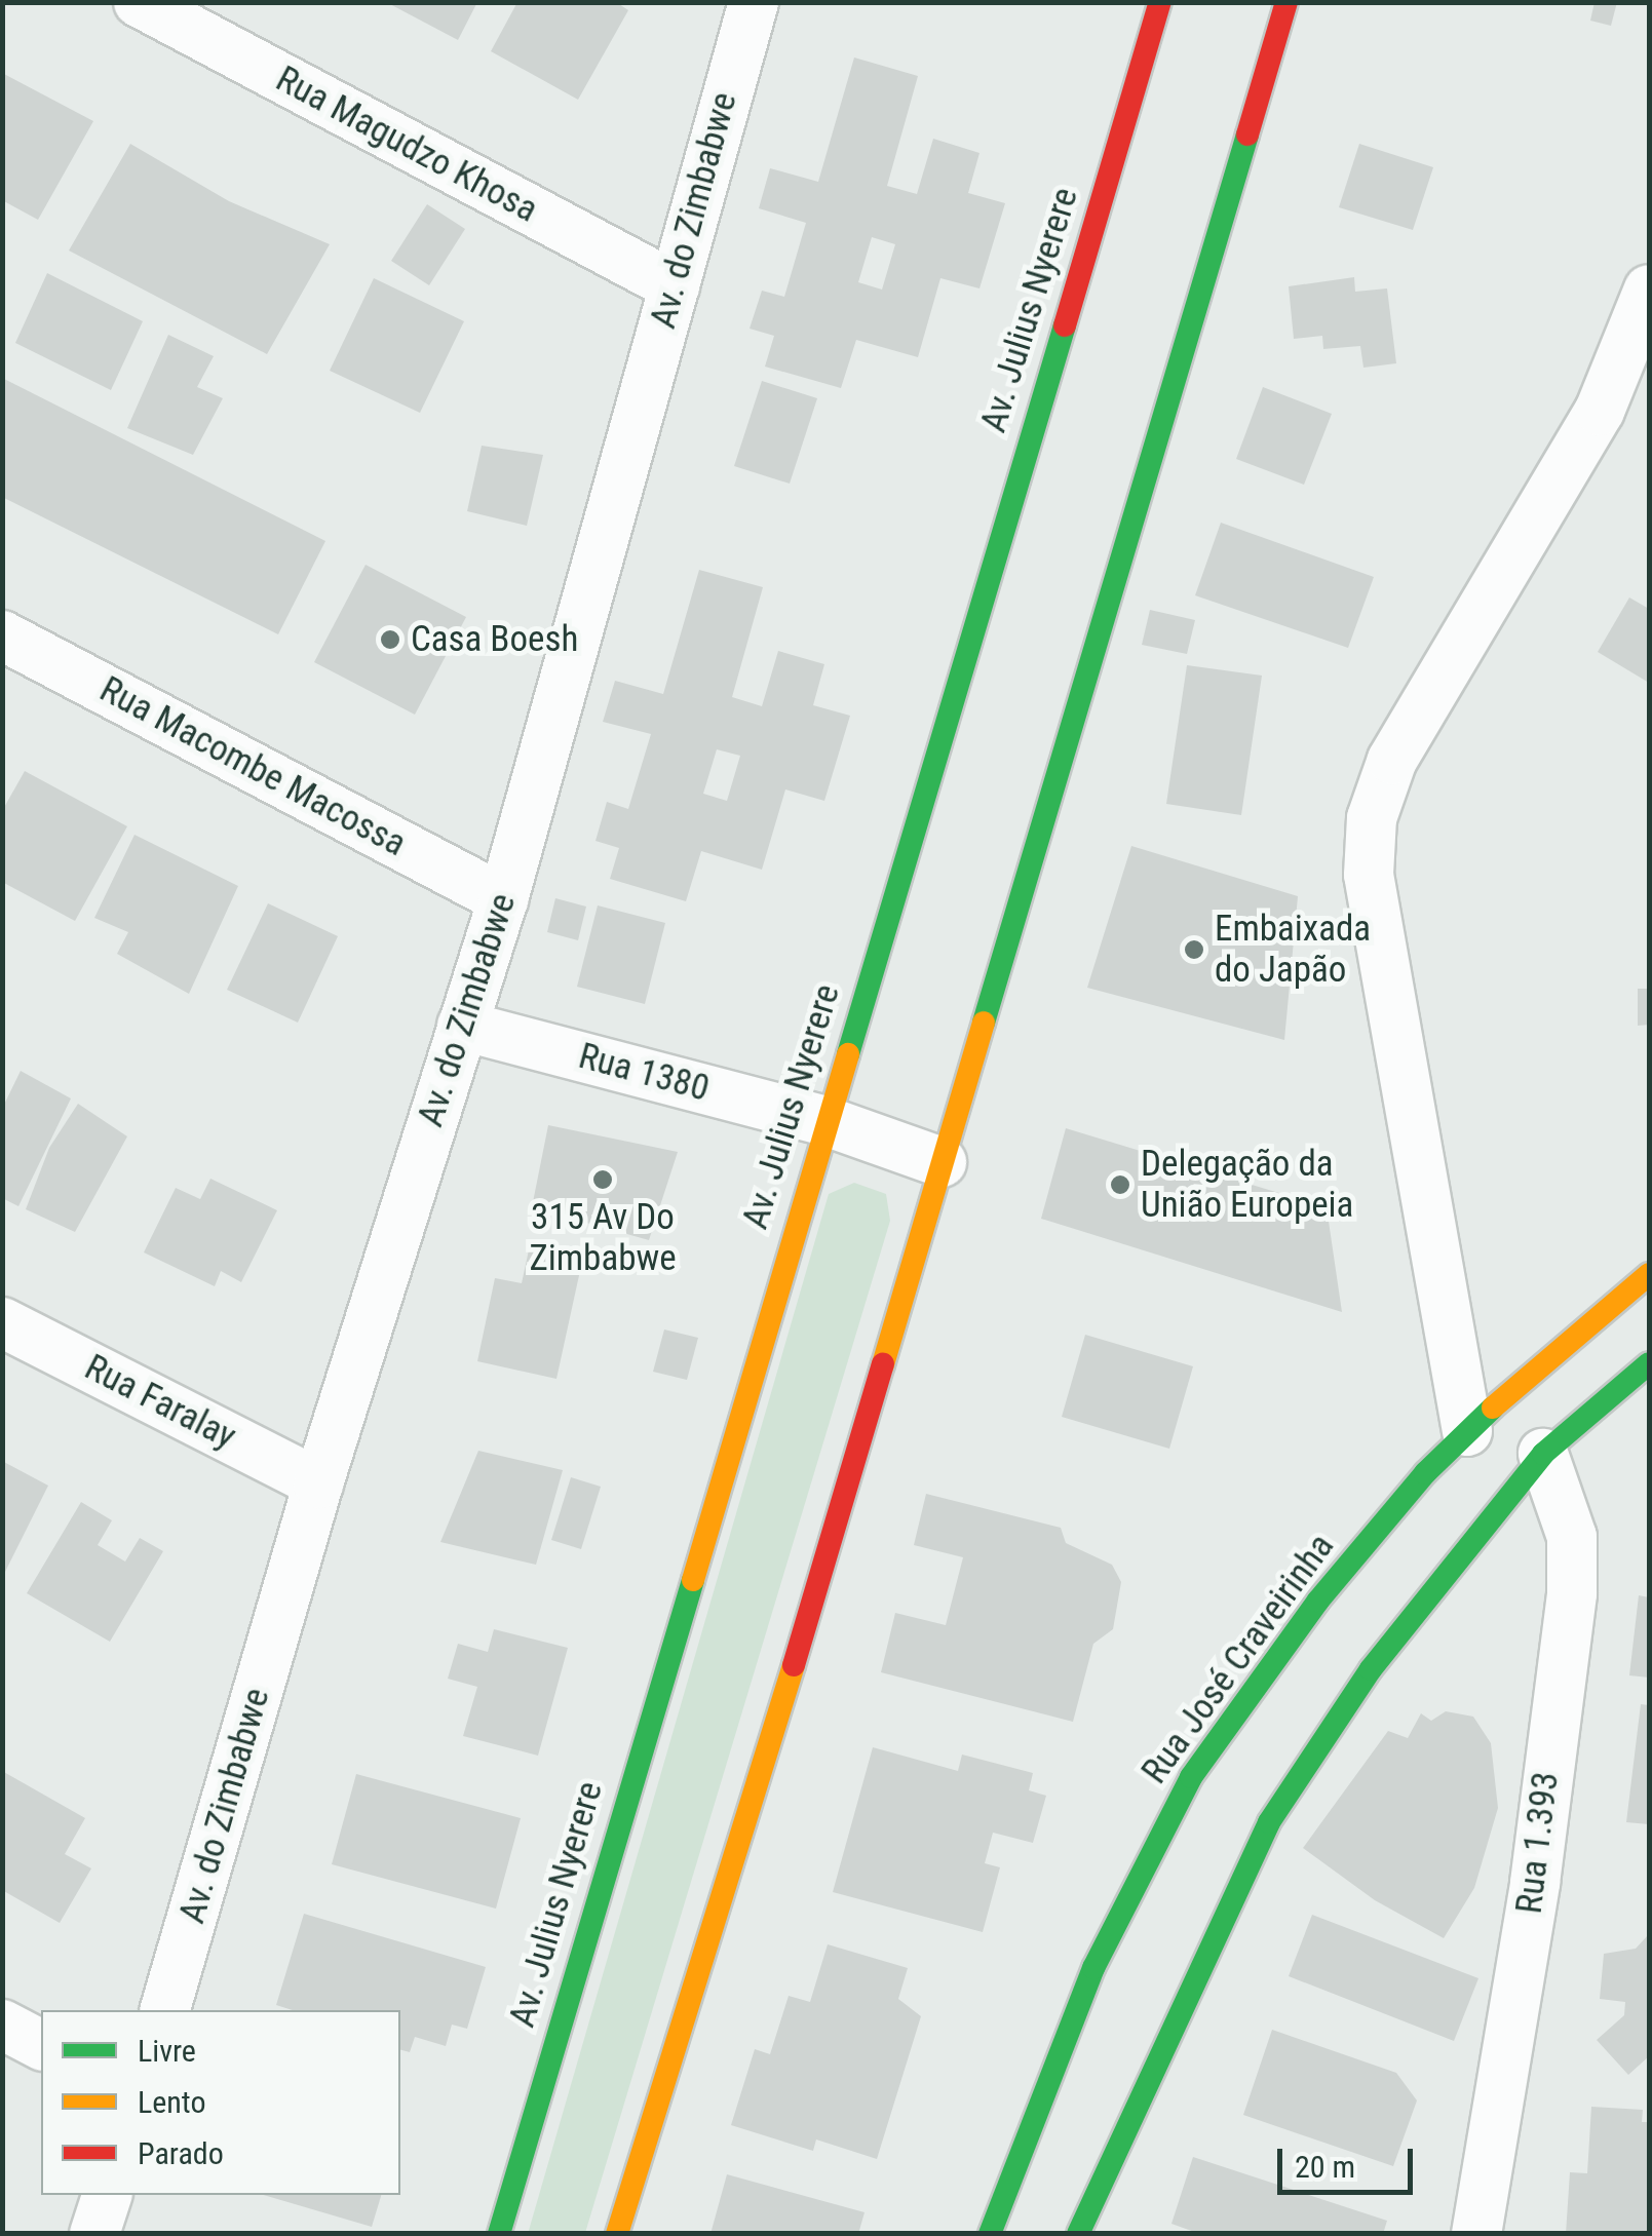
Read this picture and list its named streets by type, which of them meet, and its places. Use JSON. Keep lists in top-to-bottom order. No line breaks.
{"streets":{"main road":["Av. Julius Nyerere","Rua José Craveirinha"],"street":["Rua Magudzo Khosa","Av. do Zimbabwe","Rua Macombe Macossa","Rua 1380","Rua Faralay","Rua 1.393"]},"crossings":[["Rua Magudzo Khosa","Av. do Zimbabwe"],["Av. do Zimbabwe","Rua Macombe Macossa"],["Av. do Zimbabwe","Rua 1380"],["Av. do Zimbabwe","Rua Faralay"],["Av. Julius Nyerere","Rua 1380"]],"places":["Casa Boesh","Embaixada do Japão","315 Av Do Zimbabwe","Delegação da União Europeia"],"legend":["Livre","Lento","Parado"],"scale_bar":"20 m"}
